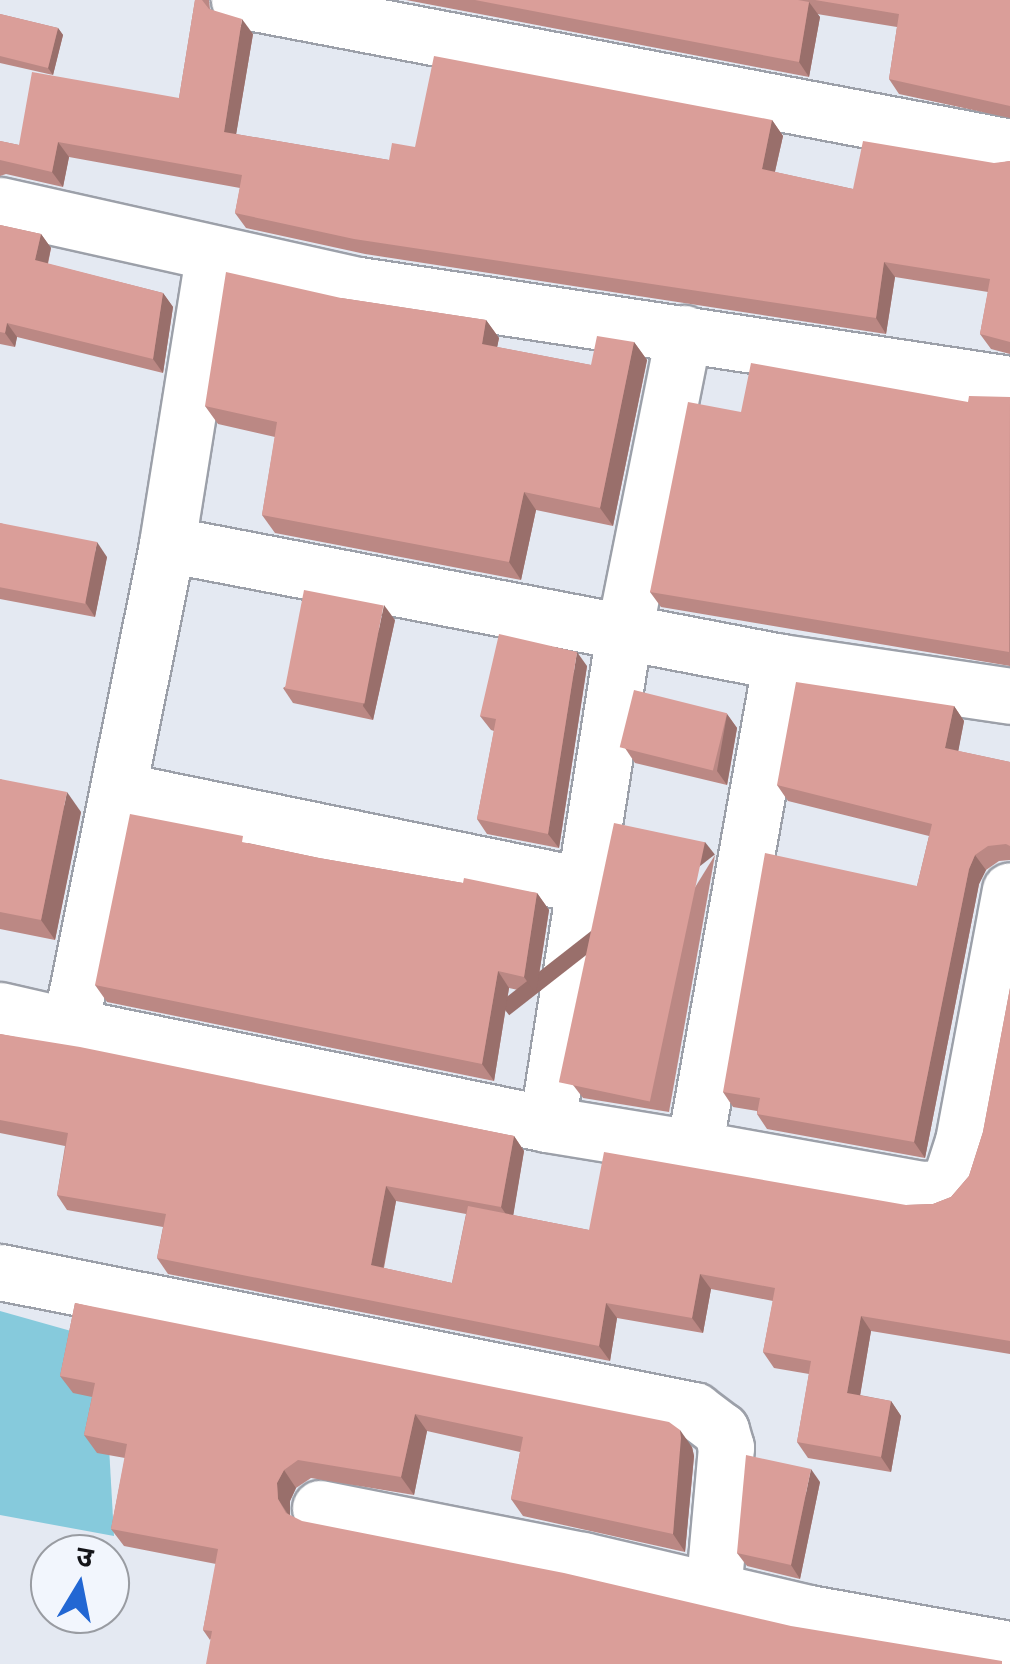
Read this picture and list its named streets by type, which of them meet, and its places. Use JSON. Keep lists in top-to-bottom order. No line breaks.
{"north":"top"}
